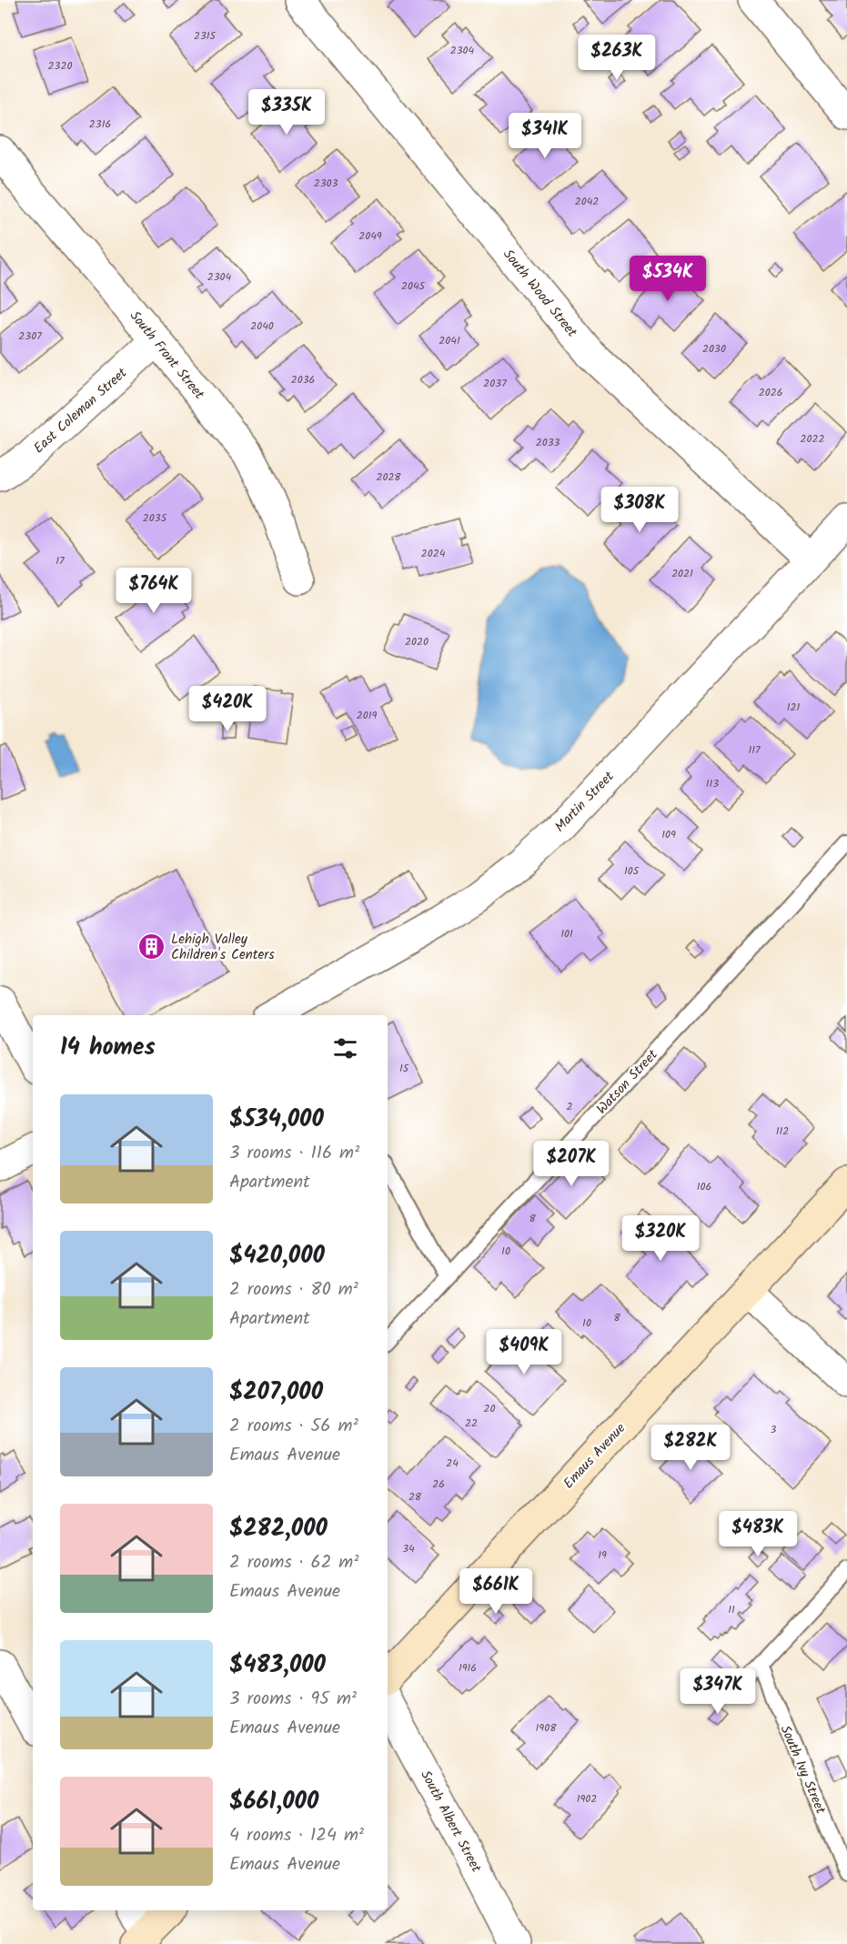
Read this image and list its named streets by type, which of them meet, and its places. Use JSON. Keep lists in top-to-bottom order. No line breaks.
{"streets":{"main road":["Emaus Avenue"],"street":["South Wood Street","South Front Street","East Coleman Street","Martin Street","South Albert Street"],"lane":["Watson Street","South Ivy Street"]},"crossings":[["South Wood Street","Martin Street"],["South Front Street","East Coleman Street"]],"places":{"building":["Lehigh Valley Children's Centers"]},"house_numbers":["2315","2304","2320","2316","2303","2042","2049","2304","2045","2040","2307","2041","2030","2036","2037","2026","2022","2033","2028","2035","2024","17","2021","2020","121","2019","117","113","109","105","101","15","2","112","106","8","10","8","10","20","22","3","24","26","28","34","19","11","1916","1908","1902"],"page":{"price":["$263K","$335K","$341K","$534K","$308K","$764K","$420K","$207K","$320K","$409K","$282K","$483K","$661K","$347K"],"heading":"14 homes","list":[{"name":"$534,000","note":"3 rooms · 116 m² · Apartment"},{"name":"$420,000","note":"2 rooms · 80 m² · Apartment"},{"name":"$207,000","note":"2 rooms · 56 m² · Emaus Avenue"},{"name":"$282,000","note":"2 rooms · 62 m² · Emaus Avenue"},{"name":"$483,000","note":"3 rooms · 95 m² · Emaus Avenue"},{"name":"$661,000","note":"4 rooms · 124 m² · Emaus Avenue"}]}}
